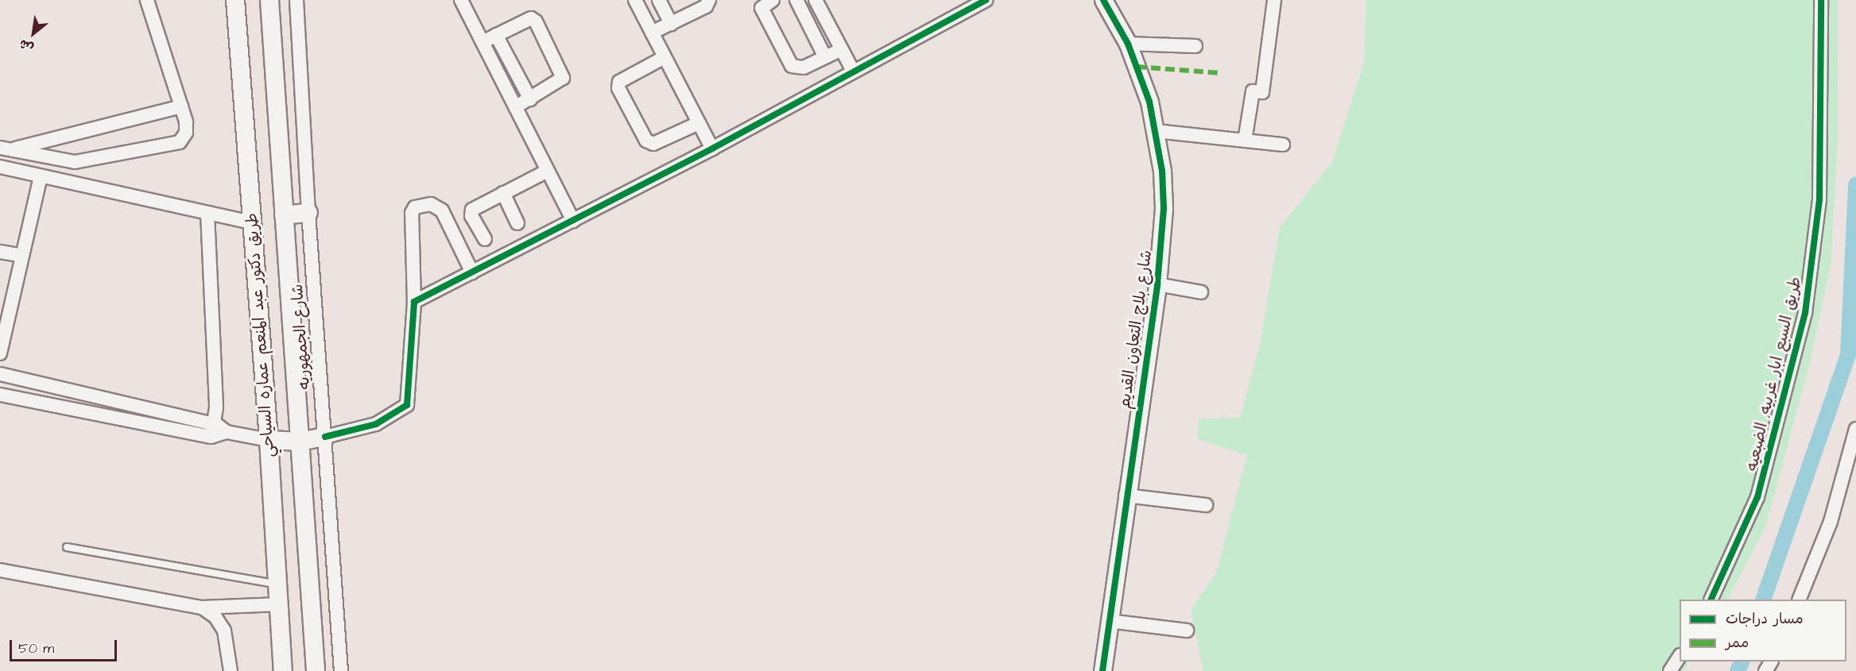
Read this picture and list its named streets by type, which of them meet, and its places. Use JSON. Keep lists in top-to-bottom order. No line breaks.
{"streets":{"main road":["طريق دكتور عبد المنعم عماره السياحي"],"street":["شارع بلاج التعاون القديم","شارع الجمهوريه","طريق السبع ابار غربيه, الضبعيه"]},"legend":["مسار دراجات","ممر"],"scale_bar":"50 m","north":"bottom left"}
